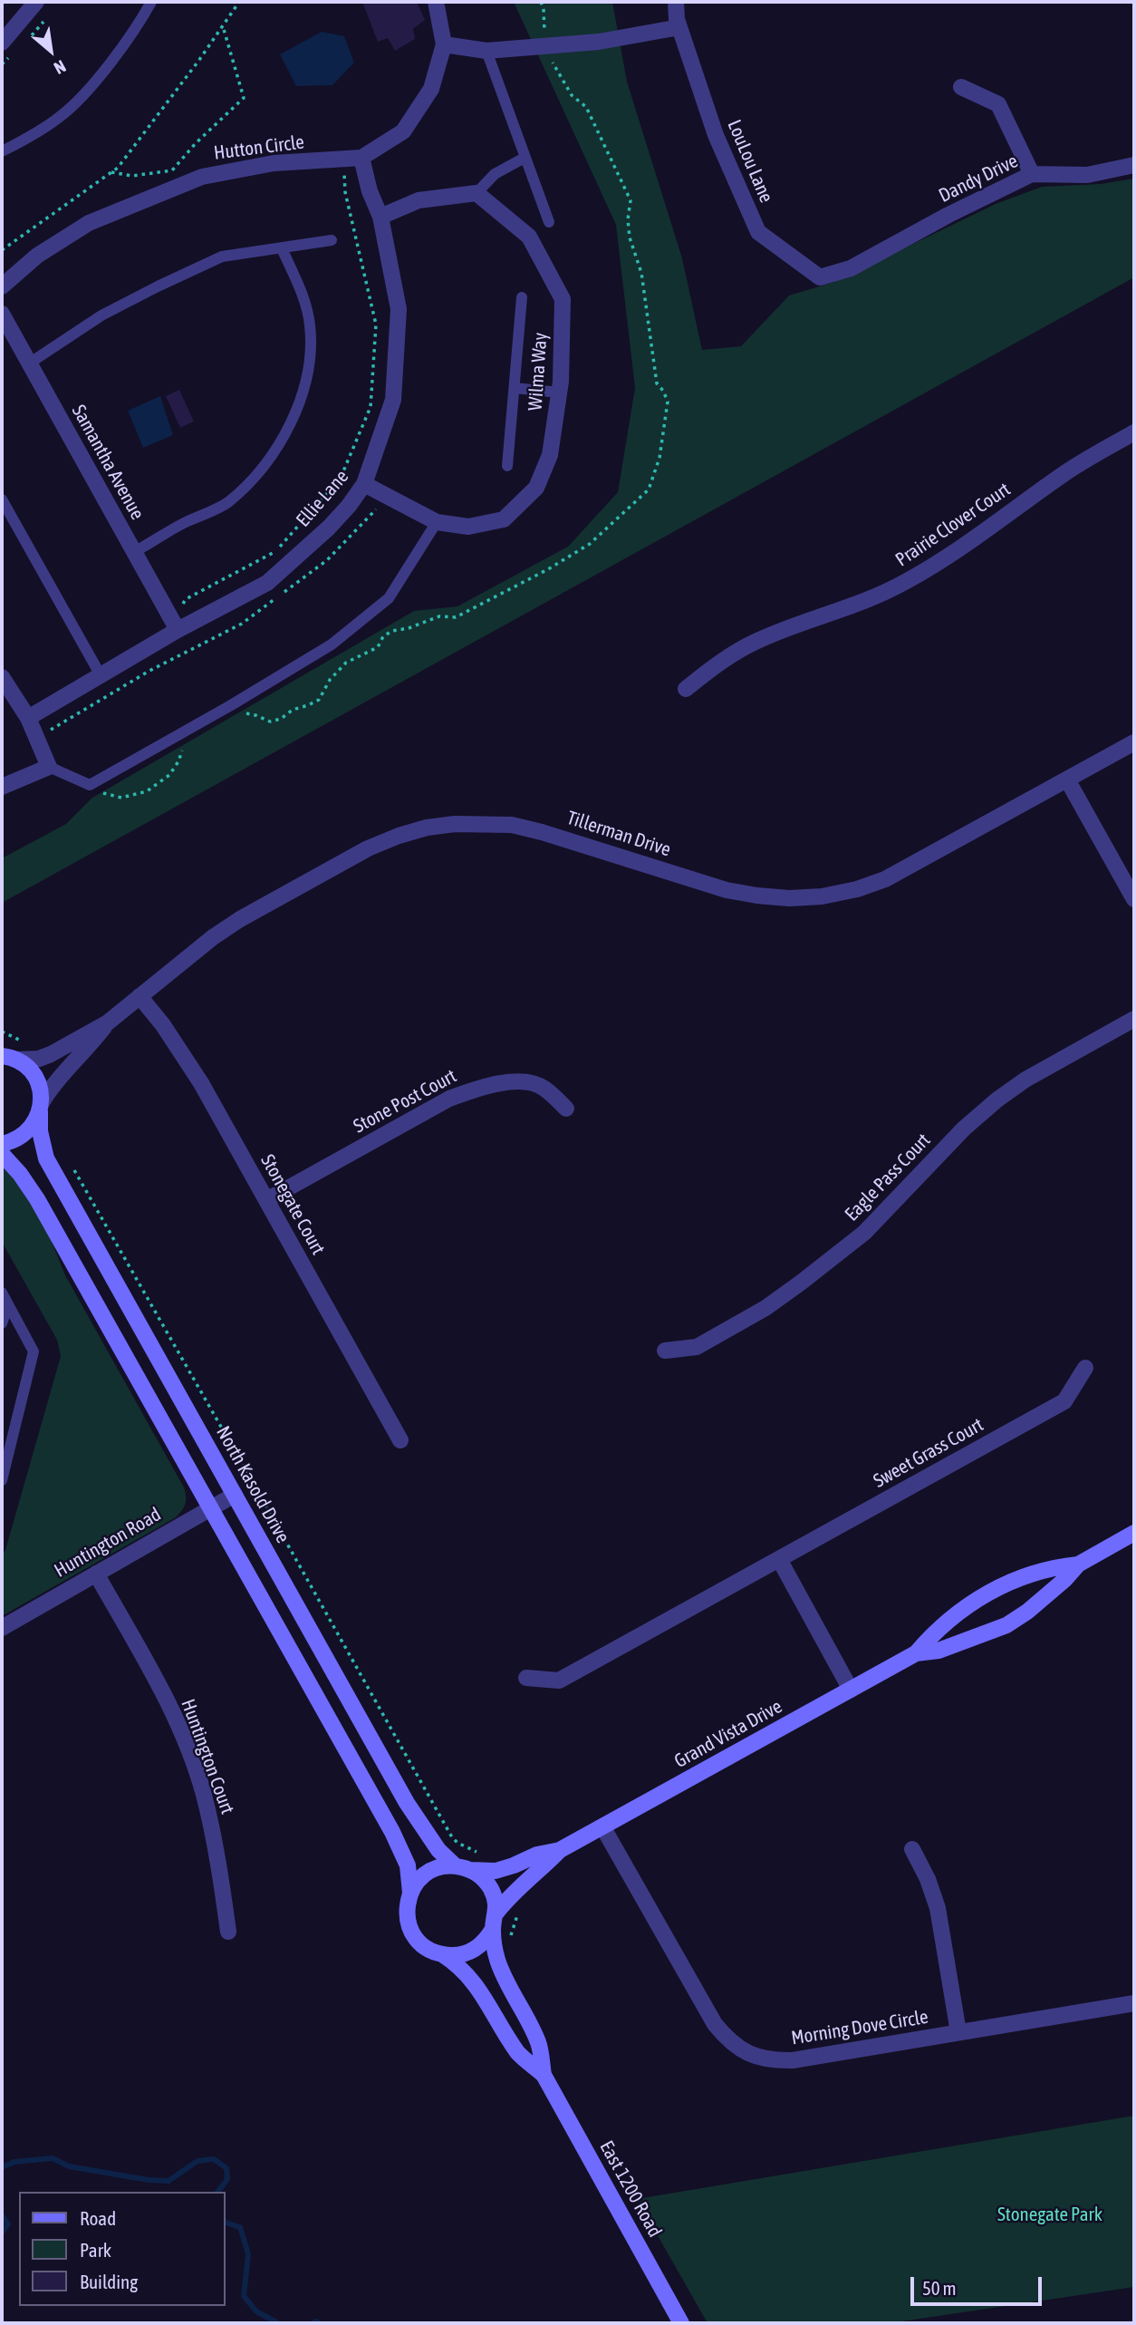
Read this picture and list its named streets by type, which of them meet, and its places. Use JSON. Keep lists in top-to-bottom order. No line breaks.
{"streets":{"main road":["North Kasold Drive","Grand Vista Drive","East 1200 Road"],"street":["Hutton Circle","LouLou Lane","Dandy Drive","Wilma Way","Samantha Avenue","Ellie Lane","Prairie Clover Court","Tillerman Drive","Stone Post Court","Eagle Pass Court","Stonegate Court","Sweet Grass Court","Huntington Road","Huntington Court","Morning Dove Circle"]},"crossings":[["Hutton Circle","Ellie Lane"],["LouLou Lane","Dandy Drive"],["Wilma Way","Ellie Lane"],["Samantha Avenue","Ellie Lane"],["Tillerman Drive","Stonegate Court"],["Tillerman Drive","North Kasold Drive"],["Stone Post Court","Stonegate Court"],["North Kasold Drive","Huntington Road"],["North Kasold Drive","Grand Vista Drive"],["North Kasold Drive","East 1200 Road"],["Huntington Road","Huntington Court"],["Grand Vista Drive","Morning Dove Circle"],["Grand Vista Drive","East 1200 Road"]],"parks":["Stonegate Park"],"legend":["Road","Park","Building"],"scale_bar":"50 m","north":"bottom right"}
